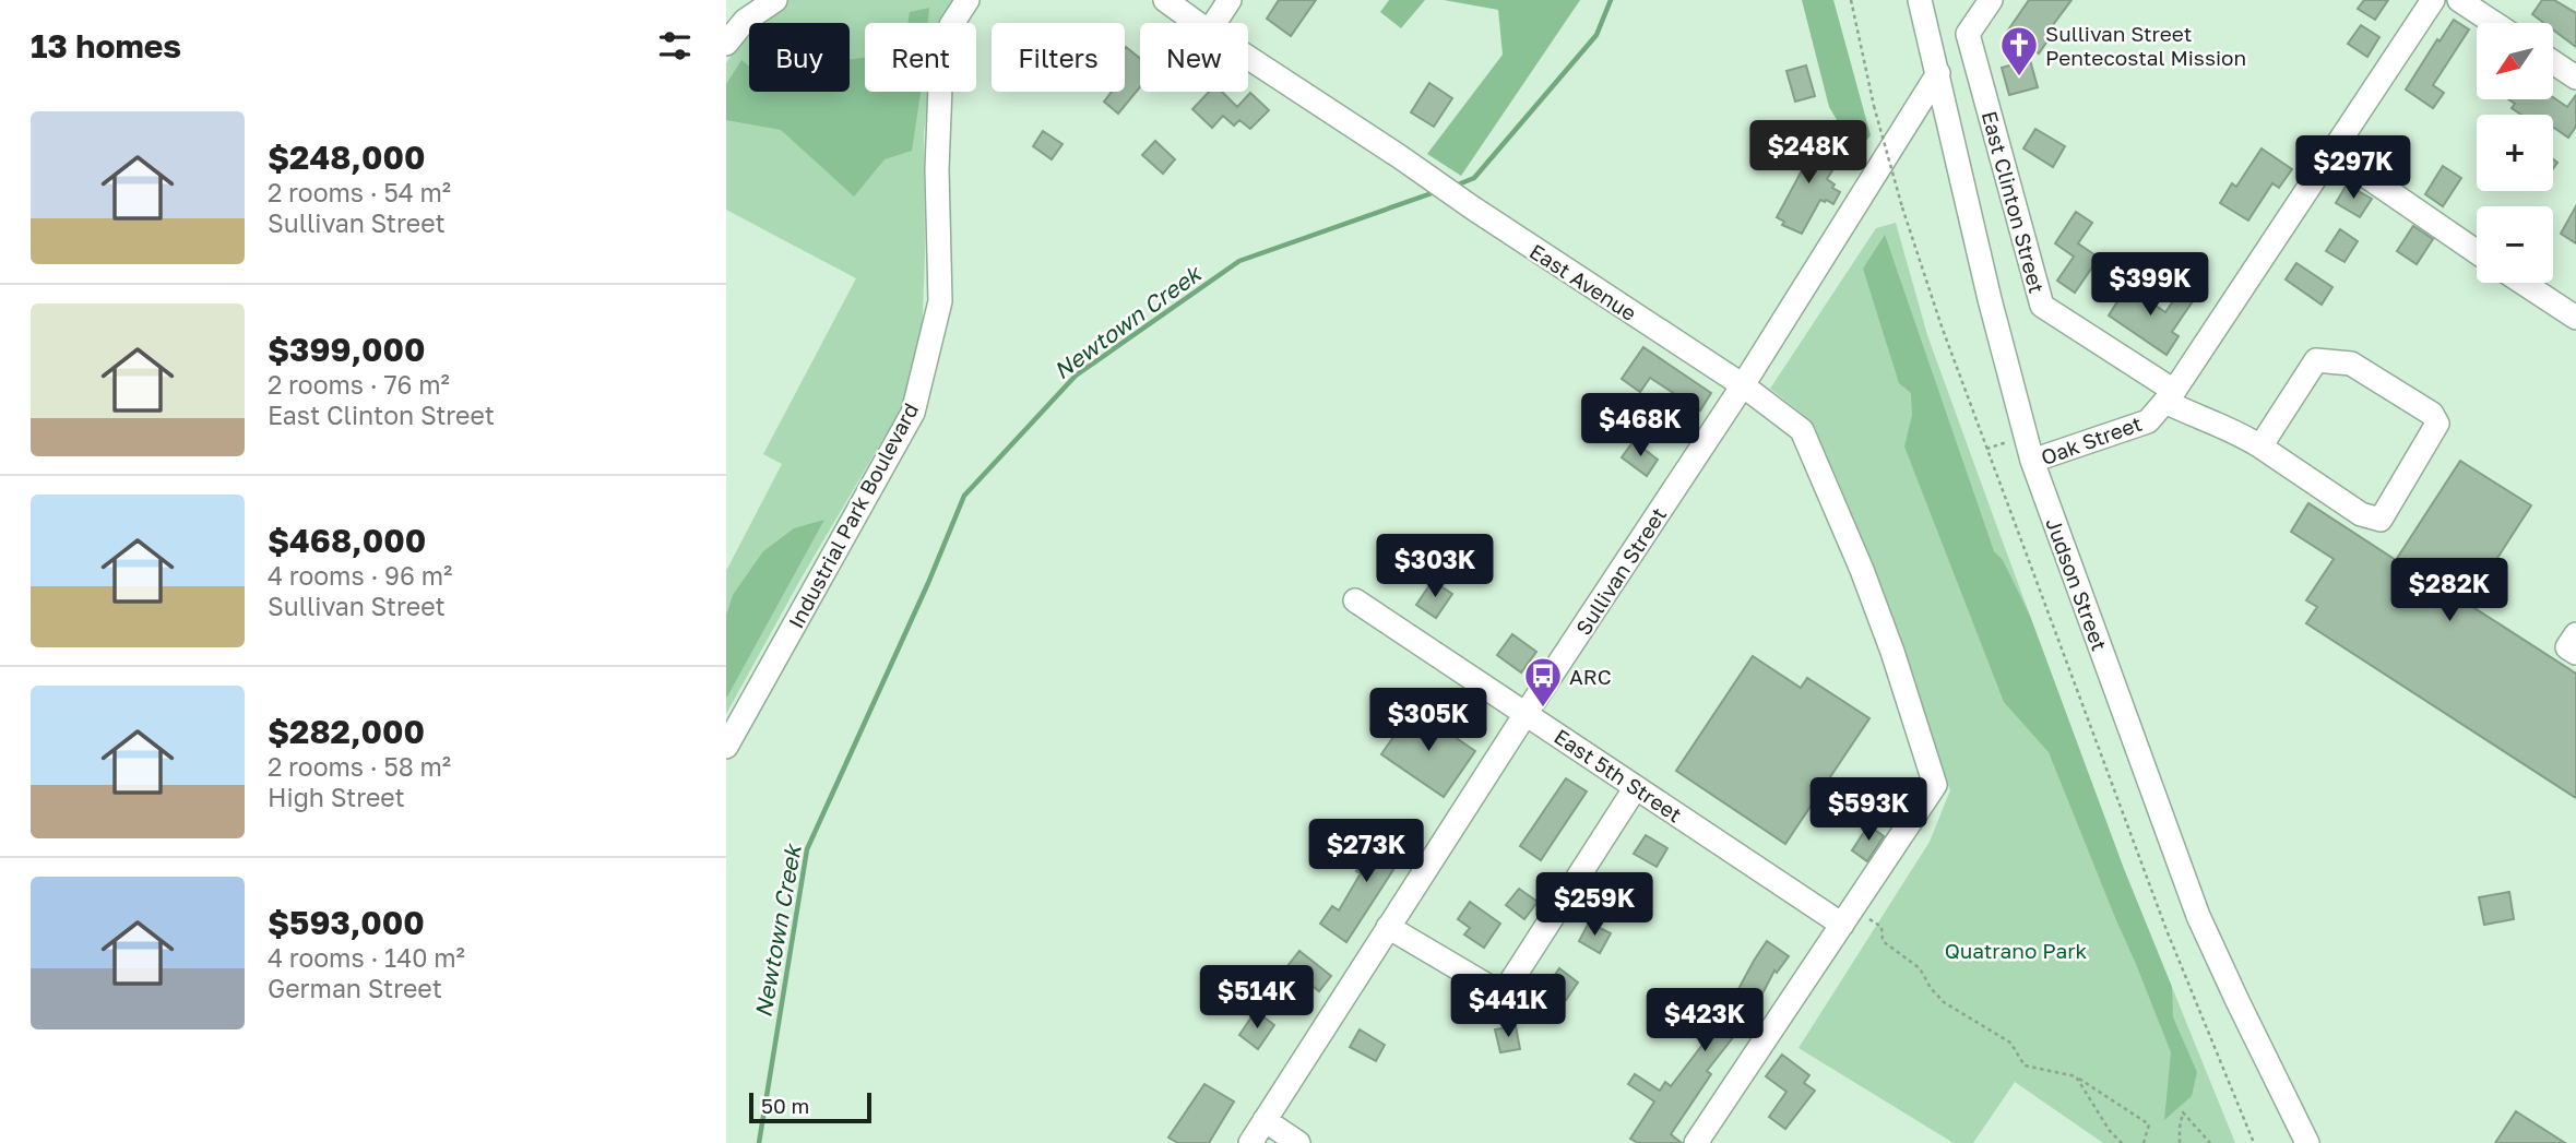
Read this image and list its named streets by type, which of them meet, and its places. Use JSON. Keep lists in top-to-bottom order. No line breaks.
{"streets":{"street":["East Clinton Street","East Avenue","Oak Street","Industrial Park Boulevard","Sullivan Street","Judson Street","East 5th Street"]},"crossings":[["East Clinton Street","Oak Street"],["East Avenue","Sullivan Street"],["East Avenue","East 5th Street"],["Oak Street","Judson Street"],["Sullivan Street","Judson Street"],["Sullivan Street","East 5th Street"]],"water":["Newtown Creek"],"parks":["Quatrano Park"],"places":{"church":["Sullivan Street Pentecostal Mission"],"bus stop":["ARC"]},"scale_bar":"50 m","north":"bottom left","page":{"heading":"13 homes","map_buttons":["+","−"],"chip":["Buy","Rent","Filters","New"],"list":[{"name":"$248,000","note":"2 rooms · 54 m² · Sullivan Street"},{"name":"$399,000","note":"2 rooms · 76 m² · East Clinton Street"},{"name":"$468,000","note":"4 rooms · 96 m² · Sullivan Street"},{"name":"$282,000","note":"2 rooms · 58 m² · High Street"},{"name":"$593,000","note":"4 rooms · 140 m² · German Street"}],"price":["$248K","$297K","$399K","$468K","$303K","$282K","$305K","$593K","$273K","$259K","$514K","$441K","$423K"],"scale":"50 m"}}
